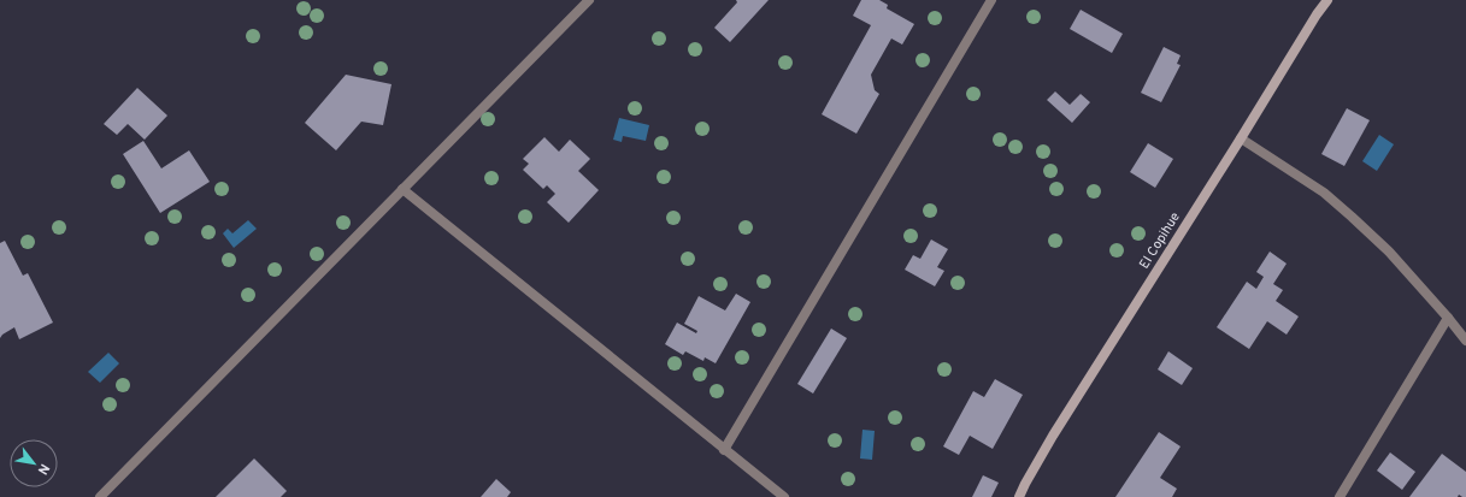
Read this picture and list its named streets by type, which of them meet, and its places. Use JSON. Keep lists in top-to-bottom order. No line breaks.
{"streets":{"main road":["El Copihue"]},"north":"bottom right"}
